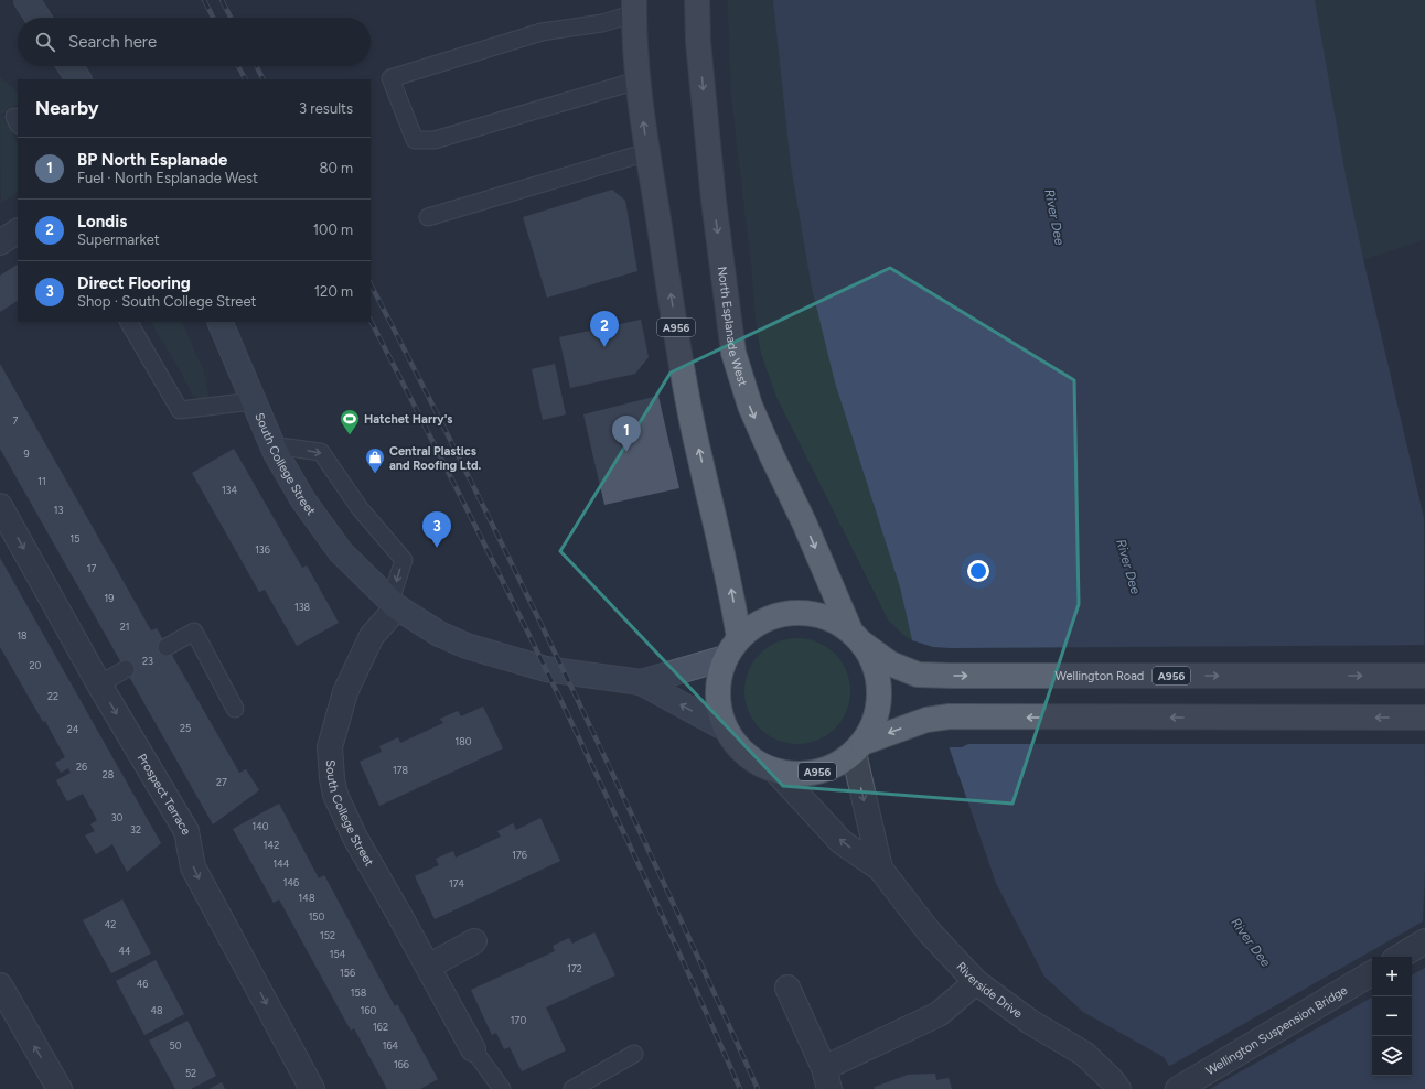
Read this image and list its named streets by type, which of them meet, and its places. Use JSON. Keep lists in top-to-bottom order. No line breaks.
{"streets":{"main road":["North Esplanade West","A956","South College Street","Wellington Road"],"street":["Prospect Terrace","Riverside Drive","Wellington Suspension Bridge"]},"crossings":[["North Esplanade West","A956"],["North Esplanade West","Wellington Road"],["A956","South College Street"],["A956","Wellington Road"]],"one_way":["Prospect Terrace"],"water":["River Dee"],"places":{"sports":["Hatchet Harry's"],"shop":["Central Plastics and Roofing Ltd."]},"house_numbers":["7","9","11","134","13","15","136","17","19","138","21","18","23","20","22","25","24","180","26","178","28","27","30","140","32","142","176","144","146","174","148","150","42","152","44","154","172","156","46","158","48","160","170","162","50","164","166","52"],"page":{"search":"Search here","heading":["Nearby","3 results"],"list":[{"mark":"1","name":"BP North Esplanade","note":"Fuel · North Esplanade West","value":"80 m"},{"mark":"2","name":"Londis","note":"Supermarket","value":"100 m"},{"mark":"3","name":"Direct Flooring","note":"Shop · South College Street","value":"120 m"}],"pins":["2","1","3"],"map_buttons":["+","−"]}}
